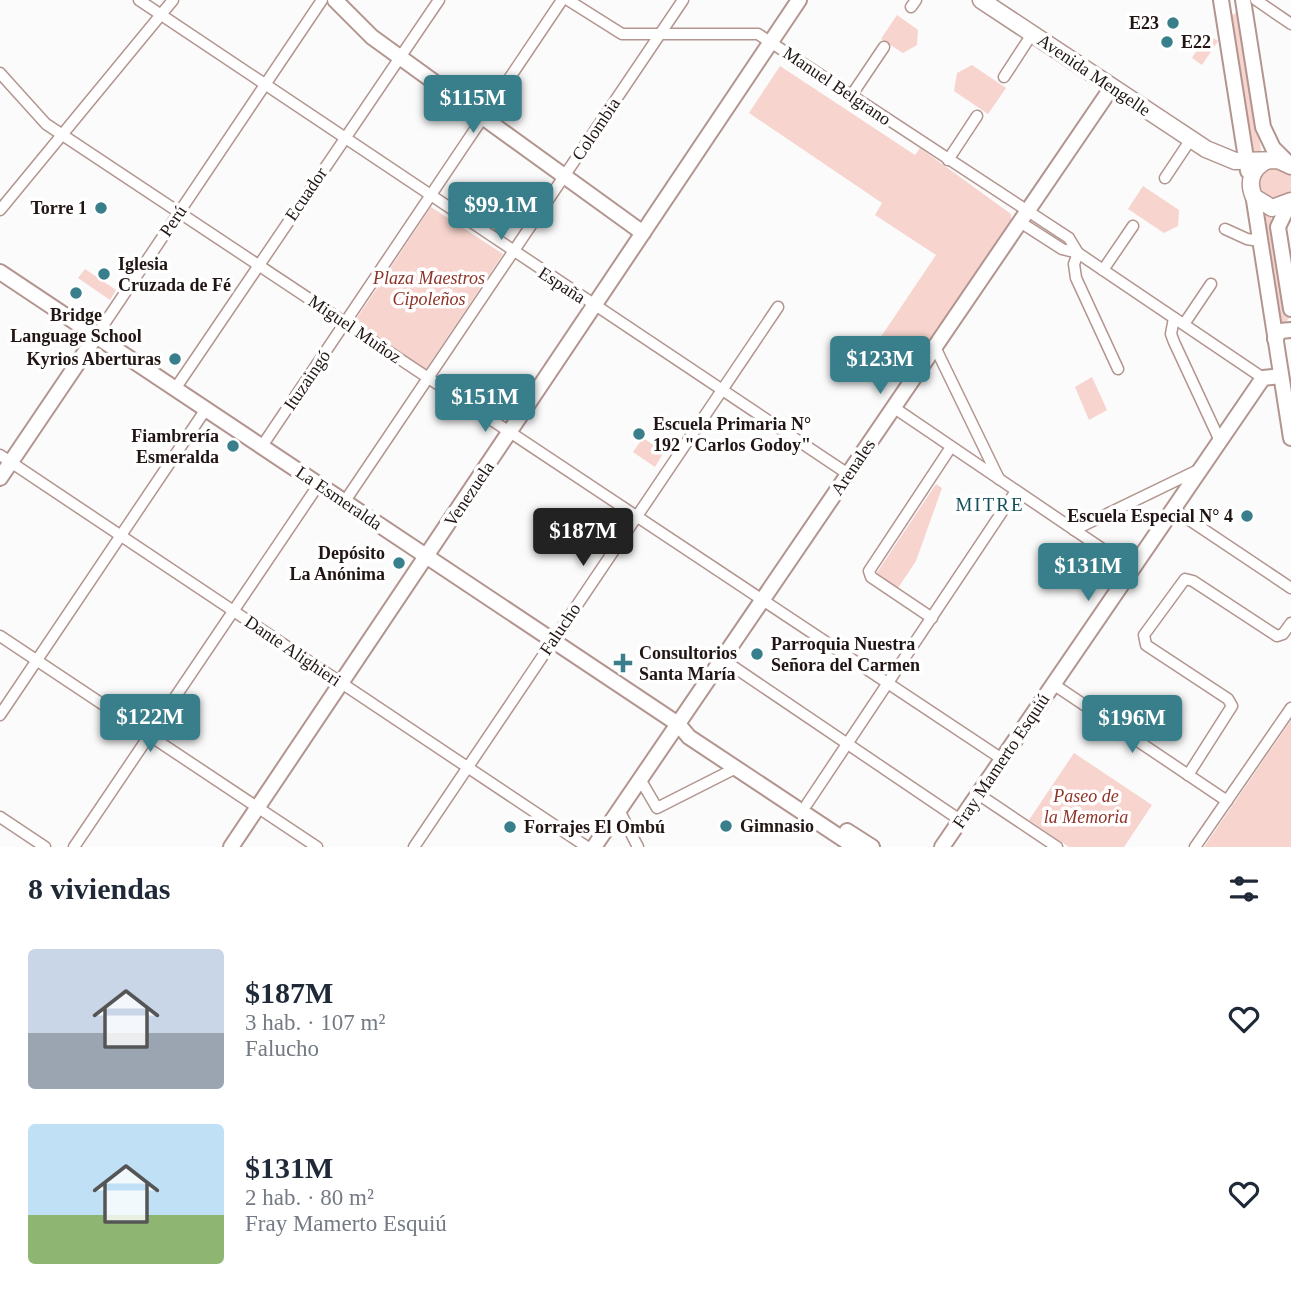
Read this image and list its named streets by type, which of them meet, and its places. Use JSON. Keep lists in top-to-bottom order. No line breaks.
{"streets":{"main road":["Avenida Mengelle","Perú","Arenales","Venezuela","La Esmeralda","Fray Mamerto Esquiú"],"street":["Manuel Belgrano","Colombia","Ecuador","España","Miguel Muñoz","Ituzaingó","Falucho","Dante Alighieri"]},"crossings":[["Avenida Mengelle","Arenales"],["Manuel Belgrano","Colombia"],["Manuel Belgrano","Arenales"],["Manuel Belgrano","Venezuela"],["Manuel Belgrano","Fray Mamerto Esquiú"],["Colombia","España"],["Colombia","Miguel Muñoz"],["Colombia","La Esmeralda"],["Ecuador","España"],["Ecuador","Miguel Muñoz"],["Ecuador","La Esmeralda"],["Perú","España"],["Perú","Miguel Muñoz"],["Perú","La Esmeralda"],["Perú","Dante Alighieri"],["España","Ituzaingó"],["España","Arenales"],["España","Venezuela"],["España","Falucho"],["Miguel Muñoz","Ituzaingó"],["Miguel Muñoz","Arenales"],["Miguel Muñoz","Venezuela"],["Miguel Muñoz","Falucho"],["Miguel Muñoz","Fray Mamerto Esquiú"],["Ituzaingó","La Esmeralda"],["Arenales","La Esmeralda"],["Venezuela","La Esmeralda"],["Venezuela","Dante Alighieri"],["La Esmeralda","Falucho"],["Falucho","Dante Alighieri"]],"districts":["MITRE"],"parks":["Plaza Maestros Cipoleños","Paseo de la Memoria"],"places":{"other":["E23","E22","Torre 1","Iglesia Cruzada de Fé","Bridge Language School","Kyrios Aberturas","Escuela Primaria N° 192 \"Carlos Godoy\"","Fiambrería Esmeralda","Escuela Especial N° 4","Depósito La Anónima","Parroquia Nuestra Señora del Carmen","Gimnasio","Forrajes El Ombú"],"health":["Consultorios Santa María"]},"page":{"price":["$115M","$99.1M","$123M","$151M","$187M","$131M","$122M","$196M"],"heading":"8 viviendas","list":[{"name":"$187M","note":"3 hab. · 107 m² · Falucho"},{"name":"$131M","note":"2 hab. · 80 m² · Fray Mamerto Esquiú"}]}}
